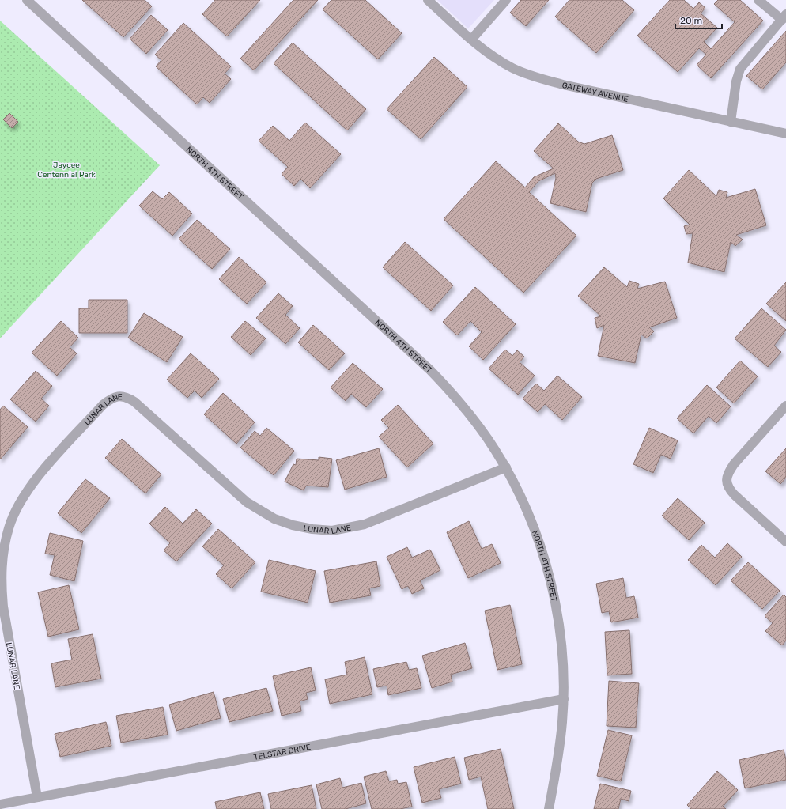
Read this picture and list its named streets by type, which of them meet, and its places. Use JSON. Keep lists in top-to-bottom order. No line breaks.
{"streets":{"street":["GATEWAY AVENUE","NORTH 4TH STREET","LUNAR LANE","TELSTAR DRIVE"]},"crossings":[["NORTH 4TH STREET","LUNAR LANE"],["NORTH 4TH STREET","TELSTAR DRIVE"],["LUNAR LANE","TELSTAR DRIVE"]],"parks":["Jaycee Centennial Park"],"scale_bar":"20 m"}
